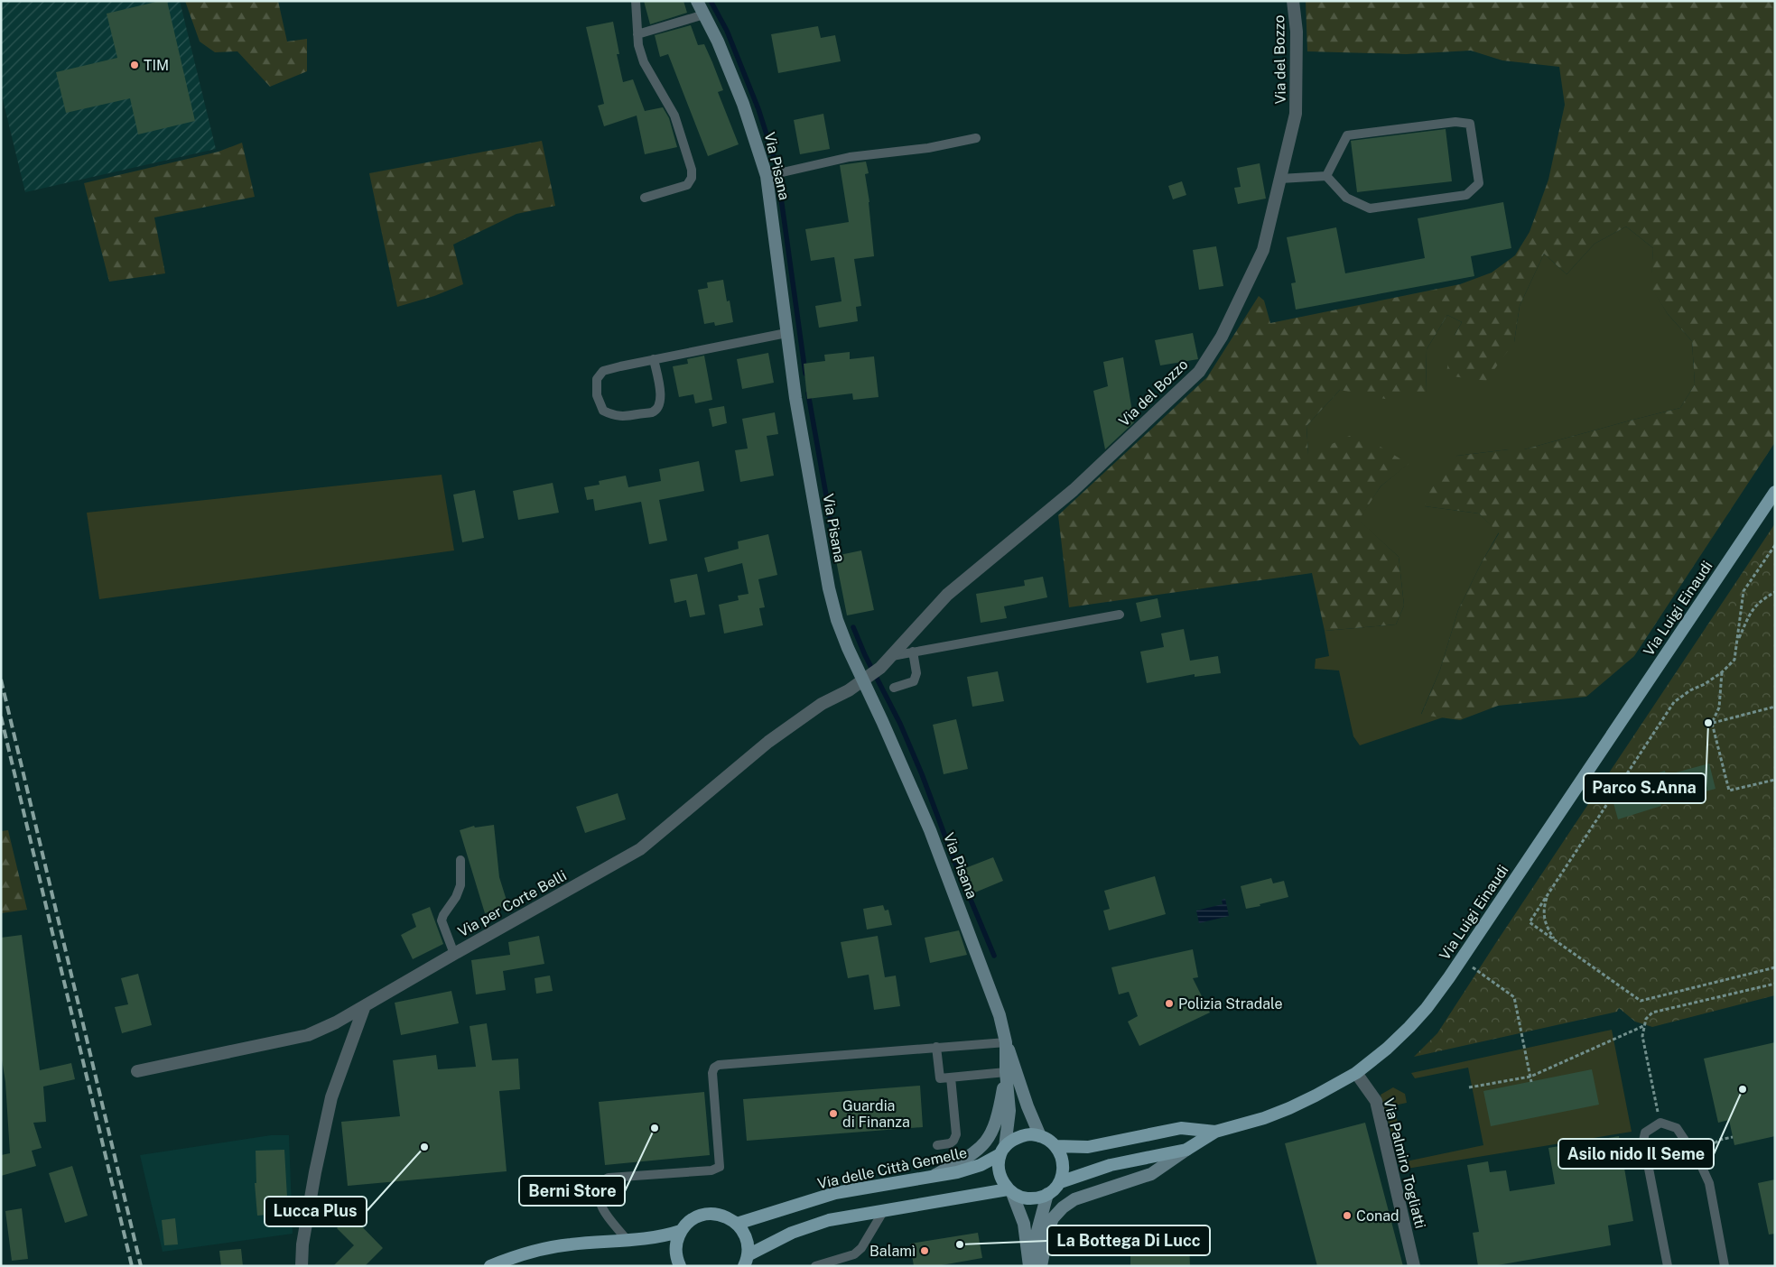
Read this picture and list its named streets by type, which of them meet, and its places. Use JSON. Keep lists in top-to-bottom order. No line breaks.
{"streets":{"main road":["Via Pisana","Via Luigi Einaudi","Via delle Città Gemelle"],"street":["Via del Bozzo","Via per Corte Belli","Via Palmiro Togliatti"]},"crossings":[["Via del Bozzo","Via Pisana"],["Via del Bozzo","Via per Corte Belli"],["Via Pisana","Via Luigi Einaudi"],["Via Pisana","Via per Corte Belli"],["Via Pisana","Via delle Città Gemelle"],["Via Luigi Einaudi","Via Palmiro Togliatti"],["Via Luigi Einaudi","Via delle Città Gemelle"]],"places":["TIM","Parco S.Anna","Polizia Stradale","Asilo nido Il Seme","Guardia di Finanza","Berni Store","Lucca Plus","Conad","La Bottega Di Lucc","Balamì"]}
